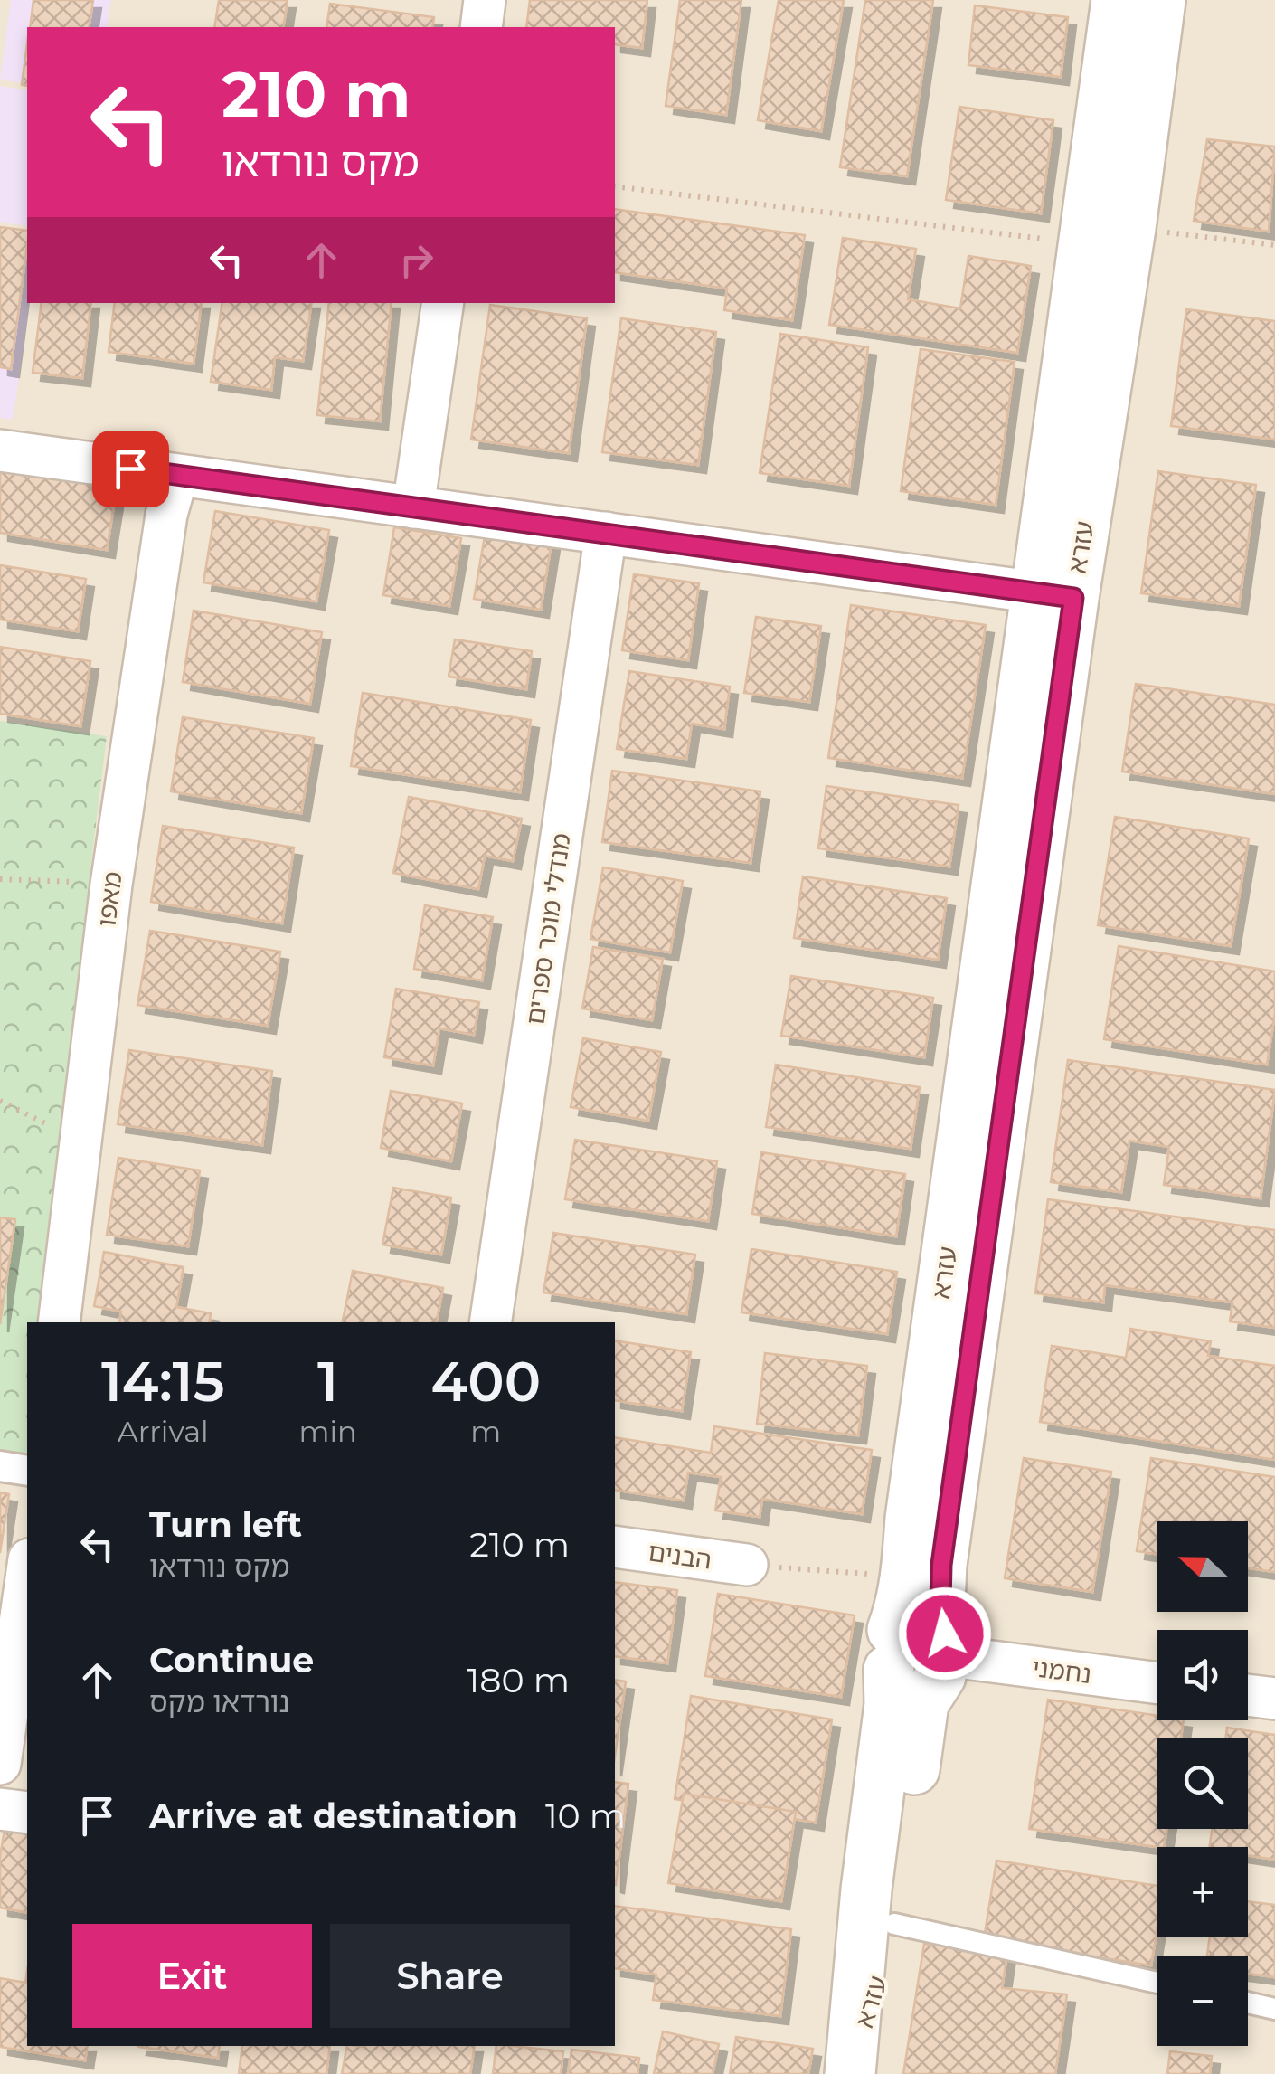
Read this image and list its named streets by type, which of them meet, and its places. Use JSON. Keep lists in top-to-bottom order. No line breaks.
{"streets":{"street":["עזרא","מאפו","מנדלי מוכר ספרים","הבנים","נחמני"]},"crossings":[["עזרא","נחמני"]],"north":"left","page":{"turn":["210 m","מקס נורדאו"],"eta":["14:15","Arrival","1","min","400","m"],"list":[{"name":"Turn left","note":"מקס נורדאו","value":"210 m"},{"name":"Continue","note":"נורדאו מקס","value":"180 m"},{"name":"Arrive at destination","value":"10 m"}],"map_buttons":["+","−"],"buttons":["Exit","Share"]}}
